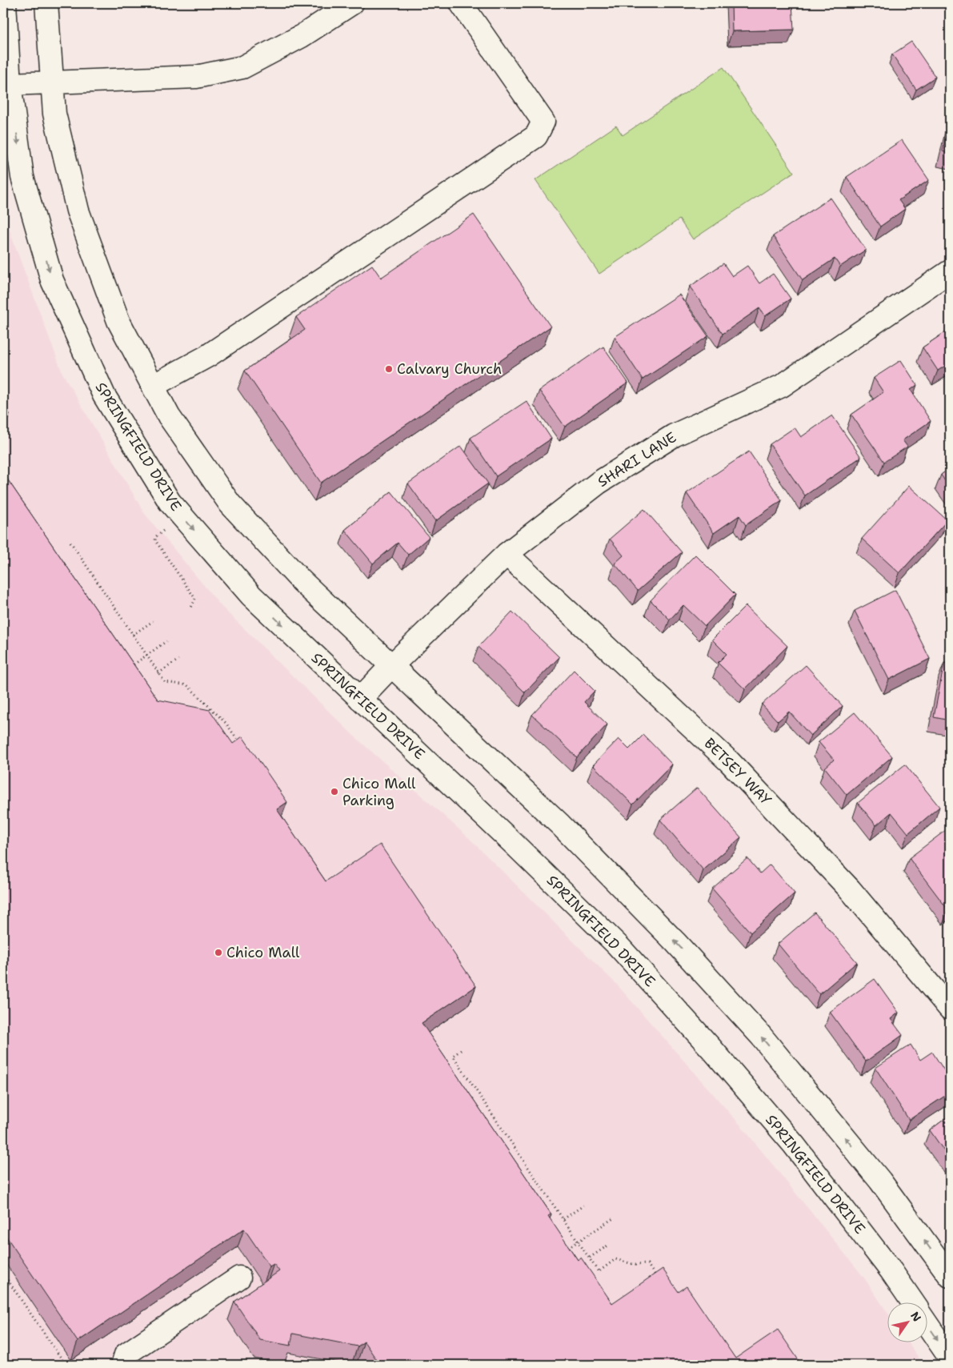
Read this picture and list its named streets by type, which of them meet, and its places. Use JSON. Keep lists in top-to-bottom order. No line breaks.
{"streets":{"street":["SPRINGFIELD DRIVE","SHARI LANE","BETSEY WAY"]},"crossings":[["SPRINGFIELD DRIVE","SHARI LANE"],["SHARI LANE","BETSEY WAY"]],"places":["Calvary Church","Chico Mall Parking","Chico Mall"],"north":"top right"}
